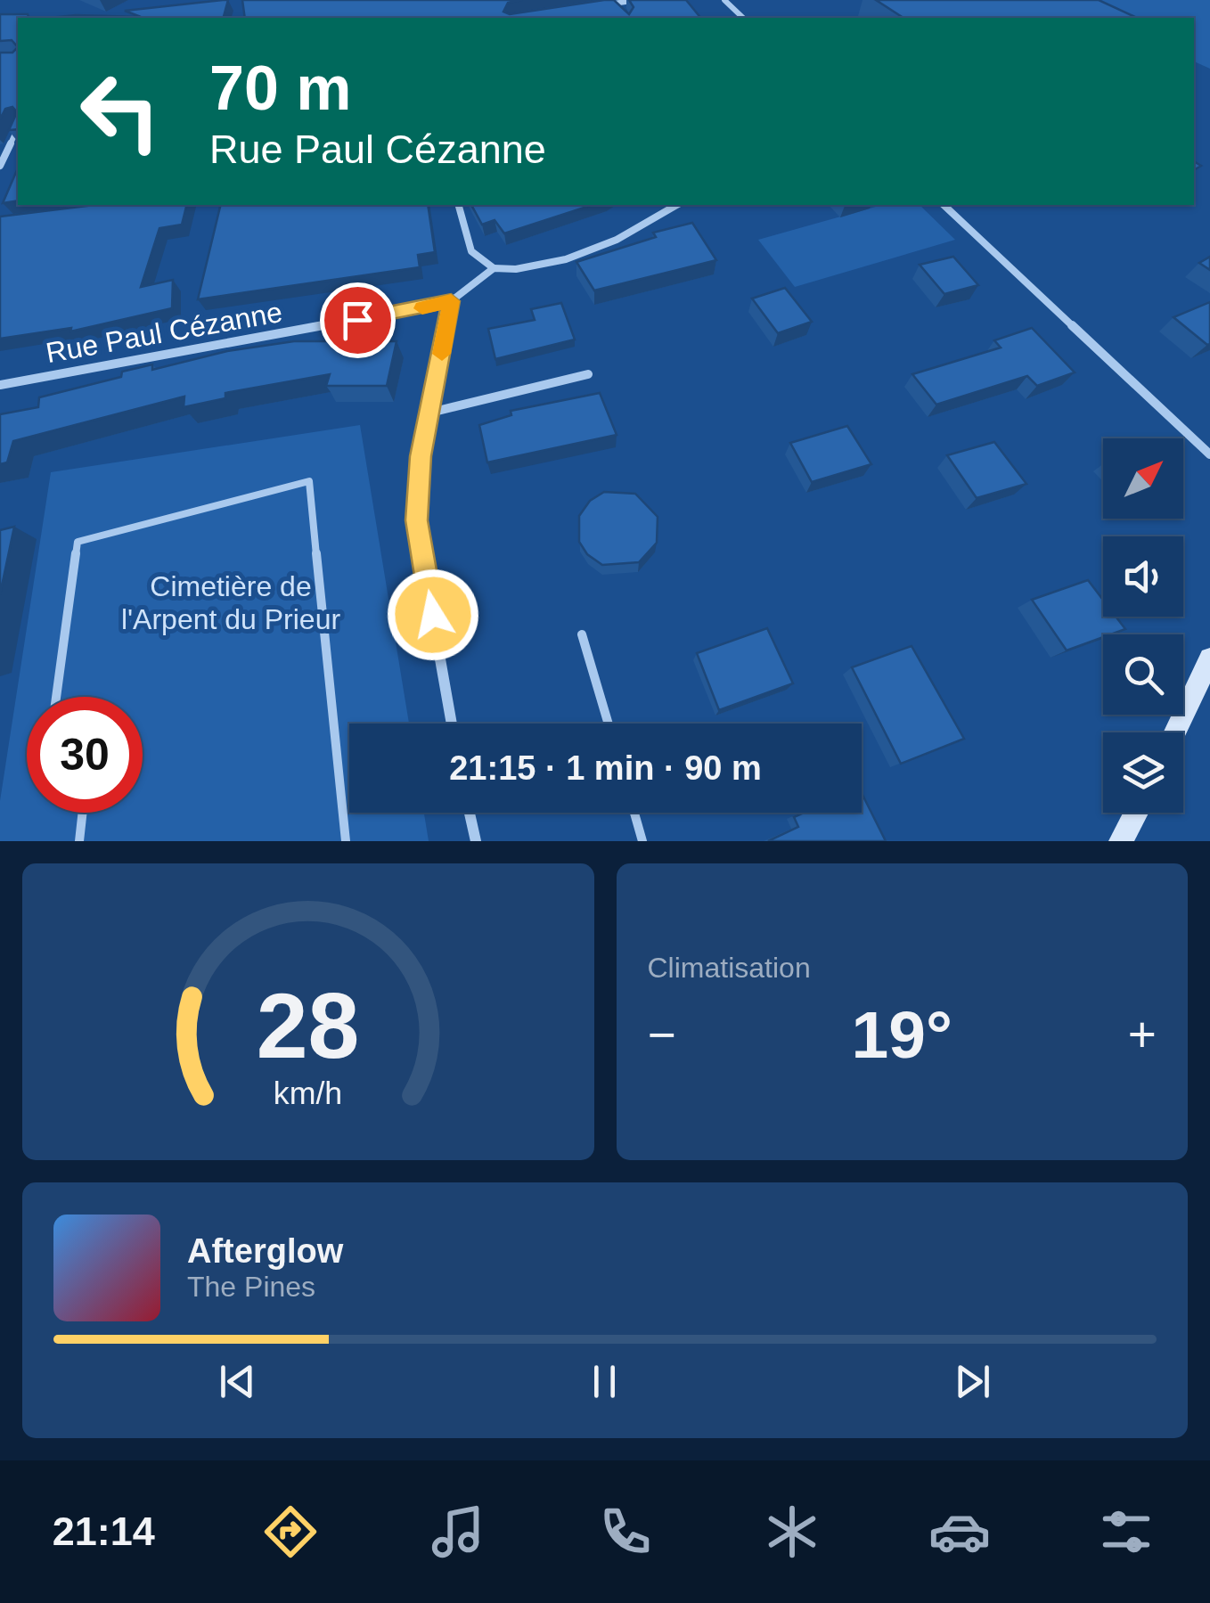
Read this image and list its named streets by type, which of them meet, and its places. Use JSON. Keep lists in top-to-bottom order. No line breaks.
{"streets":{"street":["Rue Paul Cézanne"]},"parks":["Cimetière de l'Arpent du Prieur"],"north":"top right","page":{"turn":["70 m","Rue Paul Cézanne"],"limit":"30","trip":"21:15 · 1 min · 90 m","tile":"Climatisation","heat":["−","19°","+"],"song":["Afterglow","The Pines"],"tabs":"21:14","gauge":["28","km/h"]}}
